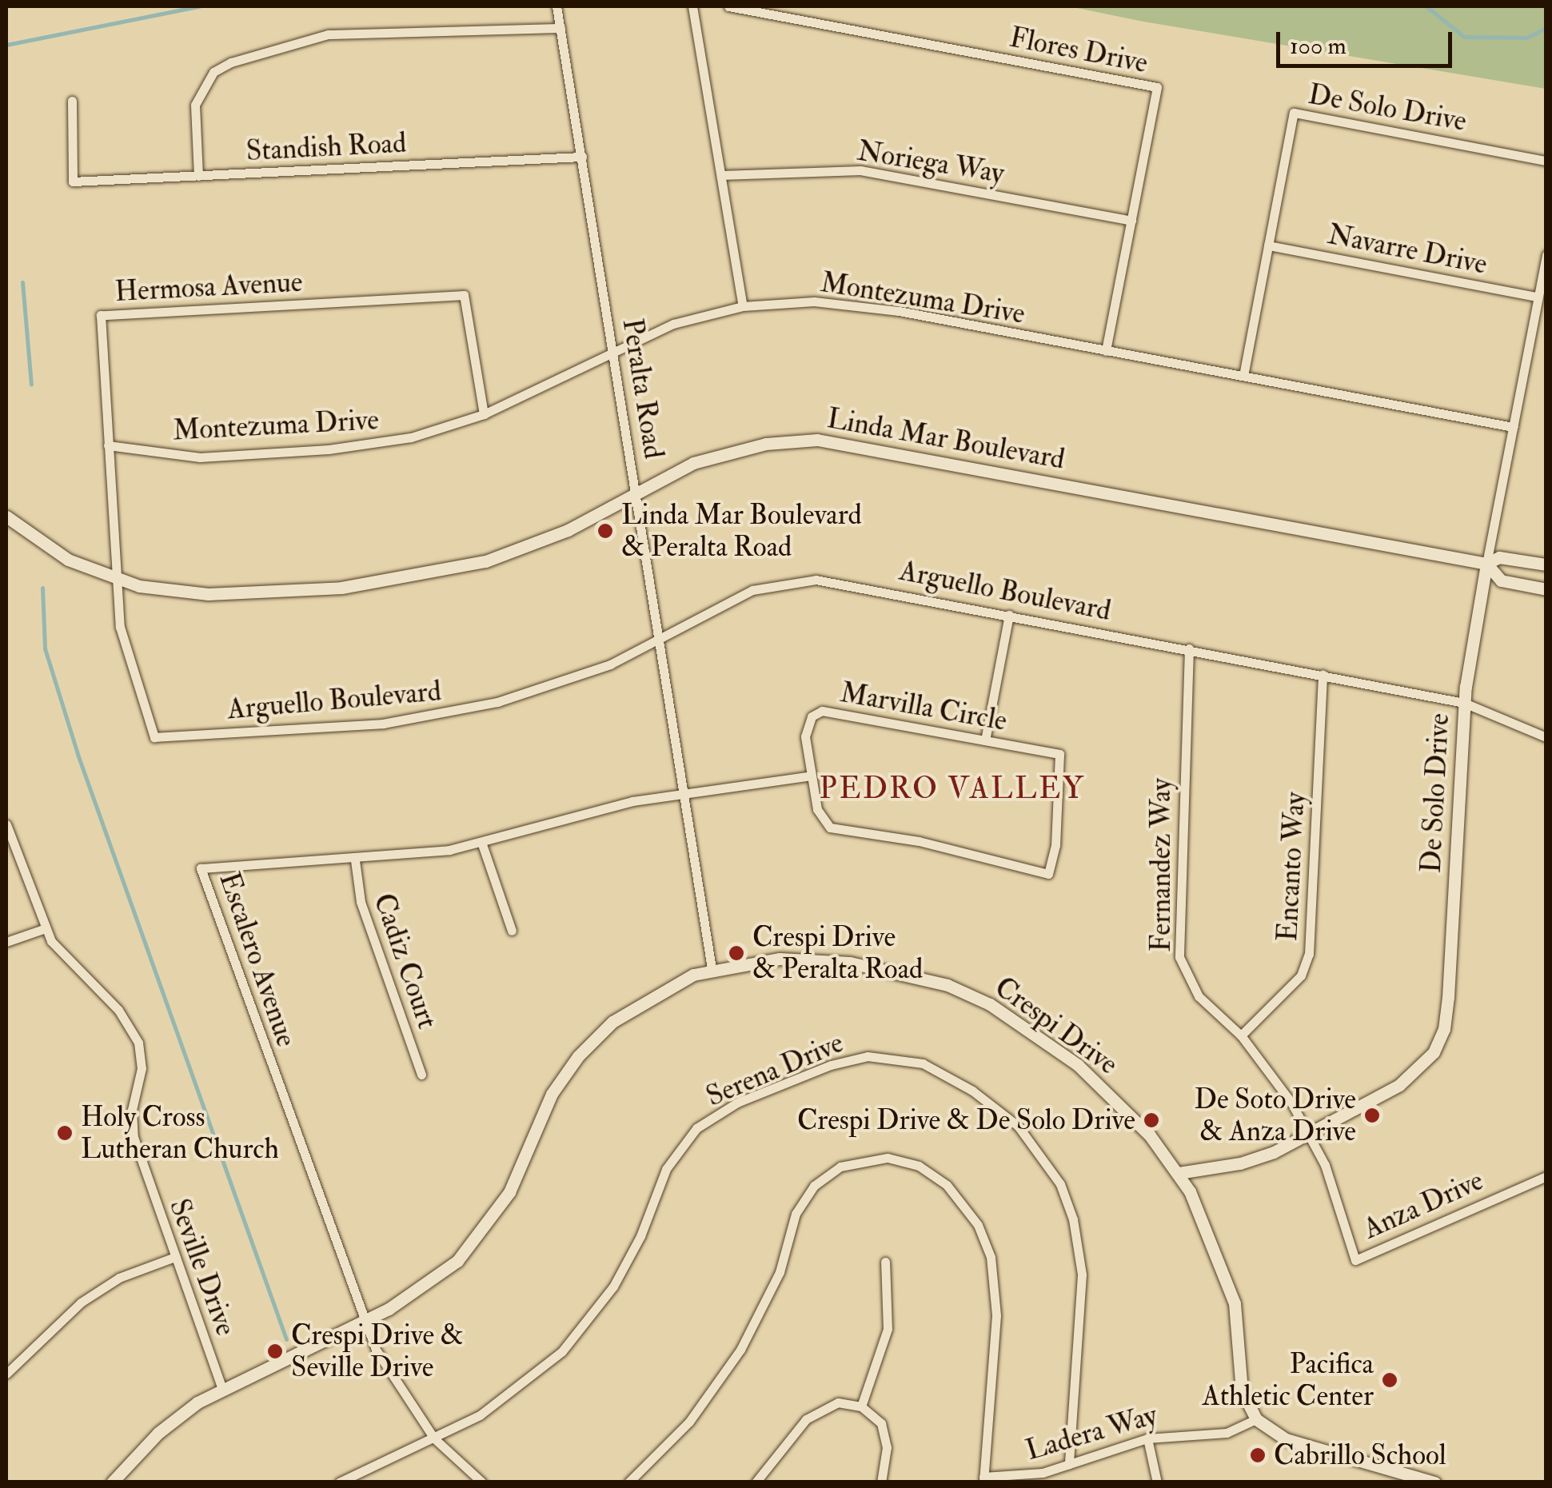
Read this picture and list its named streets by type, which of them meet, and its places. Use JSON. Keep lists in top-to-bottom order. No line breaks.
{"streets":{"street":["Flores Drive","De Solo Drive","Standish Road","Noriega Way","Navarre Drive","Hermosa Avenue","Montezuma Drive","Peralta Road","Linda Mar Boulevard","Arguello Boulevard","Marvilla Circle","Fernandez Way","Encanto Way","Escalero Avenue","Cadiz Court","Crespi Drive","Serena Drive","Anza Drive","Seville Drive","Ladera Way"]},"crossings":[["Flores Drive","Noriega Way"],["Flores Drive","Montezuma Drive"],["De Solo Drive","Navarre Drive"],["De Solo Drive","Montezuma Drive"],["De Solo Drive","Linda Mar Boulevard"],["De Solo Drive","Arguello Boulevard"],["De Solo Drive","Fernandez Way"],["De Solo Drive","Crespi Drive"],["De Solo Drive","Anza Drive"],["Standish Road","Peralta Road"],["Hermosa Avenue","Montezuma Drive"],["Hermosa Avenue","Linda Mar Boulevard"],["Hermosa Avenue","Arguello Boulevard"],["Montezuma Drive","Peralta Road"],["Peralta Road","Linda Mar Boulevard"],["Peralta Road","Arguello Boulevard"],["Peralta Road","Escalero Avenue"],["Peralta Road","Crespi Drive"],["Linda Mar Boulevard","Arguello Boulevard"],["Arguello Boulevard","Fernandez Way"],["Arguello Boulevard","Encanto Way"],["Marvilla Circle","Escalero Avenue"],["Fernandez Way","Encanto Way"],["Fernandez Way","Anza Drive"],["Escalero Avenue","Cadiz Court"],["Escalero Avenue","Crespi Drive"],["Escalero Avenue","Serena Drive"],["Crespi Drive","Seville Drive"],["Crespi Drive","Ladera Way"],["Serena Drive","Ladera Way"]],"districts":["PEDRO VALLEY"],"places":["Linda Mar Boulevard & Peralta Road","Crespi Drive & Peralta Road","De Soto Drive & Anza Drive","Crespi Drive & De Solo Drive","Holy Cross Lutheran Church","Crespi Drive & Seville Drive","Pacifica Athletic Center","Cabrillo School"],"scale_bar":"100 m"}
